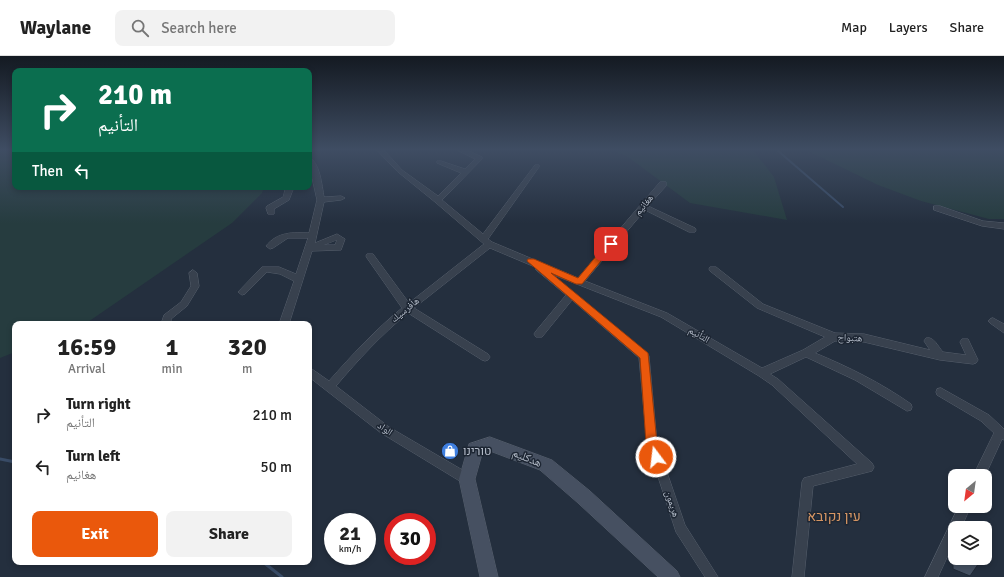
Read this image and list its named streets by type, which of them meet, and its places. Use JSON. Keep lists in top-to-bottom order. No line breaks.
{"streets":{"street":["هغانيم","هأفرسيك","التأنيم","هتبواح","الواد","هدكليم","هريمون"]},"crossings":[["هغانيم","التأنيم"],["هأفرسيك","التأنيم"],["هأفرسيك","الواد"],["التأنيم","هتبواح"],["التأنيم","هريمون"],["الواد","هدكليم"]],"districts":["עין נקובא"],"places":{"shop":["טורינו"]},"north":"bottom left","page":{"header":"Waylane","search":"Search here","nav":["Map","Layers","Share"],"turn":["210 m","التأنيم"],"then":"Then","eta":["16:59","Arrival","1","min","320","m"],"list":[{"name":"Turn right","note":"التأنيم","value":"210 m"},{"name":"Turn left","note":"هغانيم","value":"50 m"}],"buttons":["Exit","Share"],"speed":"21 km/h","limit":"30"}}
